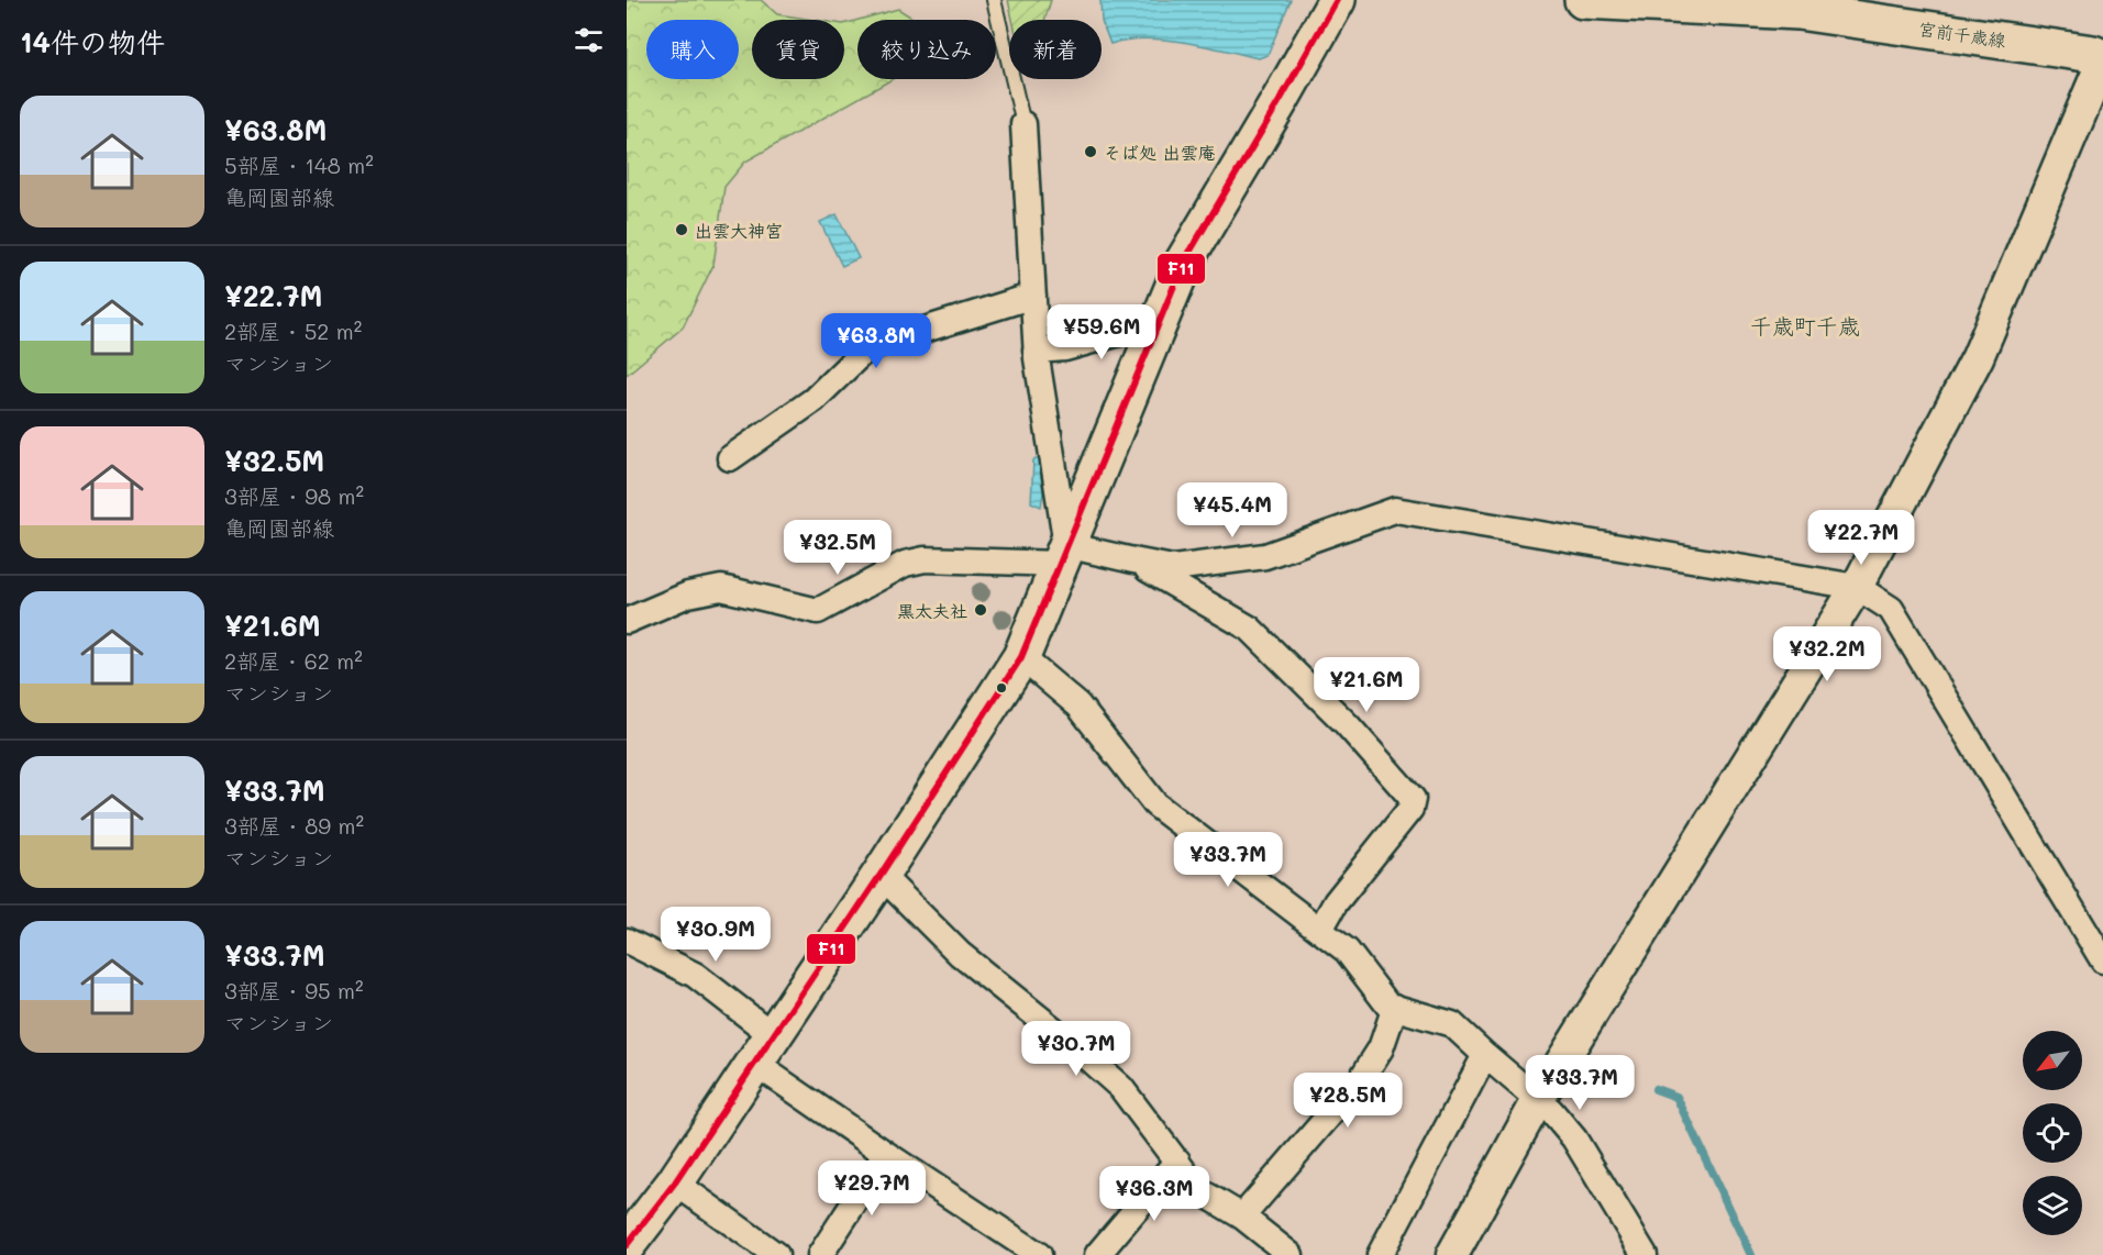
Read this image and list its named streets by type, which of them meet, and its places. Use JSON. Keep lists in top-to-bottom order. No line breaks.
{"streets":{"main road":["宮前千歳線"]},"districts":["千歳町千歳"],"places":["そば処 出雲庵","出雲大神宮","黒太夫社"],"lines":["transit line F11"],"north":"bottom left","page":{"heading":"14件の物件","chip":["購入","賃貸","絞り込み","新着"],"list":[{"name":"¥63.8M","note":"5部屋 · 148 m² · 亀岡園部線"},{"name":"¥22.7M","note":"2部屋 · 52 m² · マンション"},{"name":"¥32.5M","note":"3部屋 · 98 m² · 亀岡園部線"},{"name":"¥21.6M","note":"2部屋 · 62 m² · マンション"},{"name":"¥33.7M","note":"3部屋 · 89 m² · マンション"},{"name":"¥33.7M","note":"3部屋 · 95 m² · マンション"}],"price":["¥59.6M","¥63.8M","¥45.4M","¥22.7M","¥32.5M","¥32.2M","¥21.6M","¥33.7M","¥30.9M","¥30.7M","¥33.7M","¥28.5M","¥29.7M","¥36.3M"]}}
